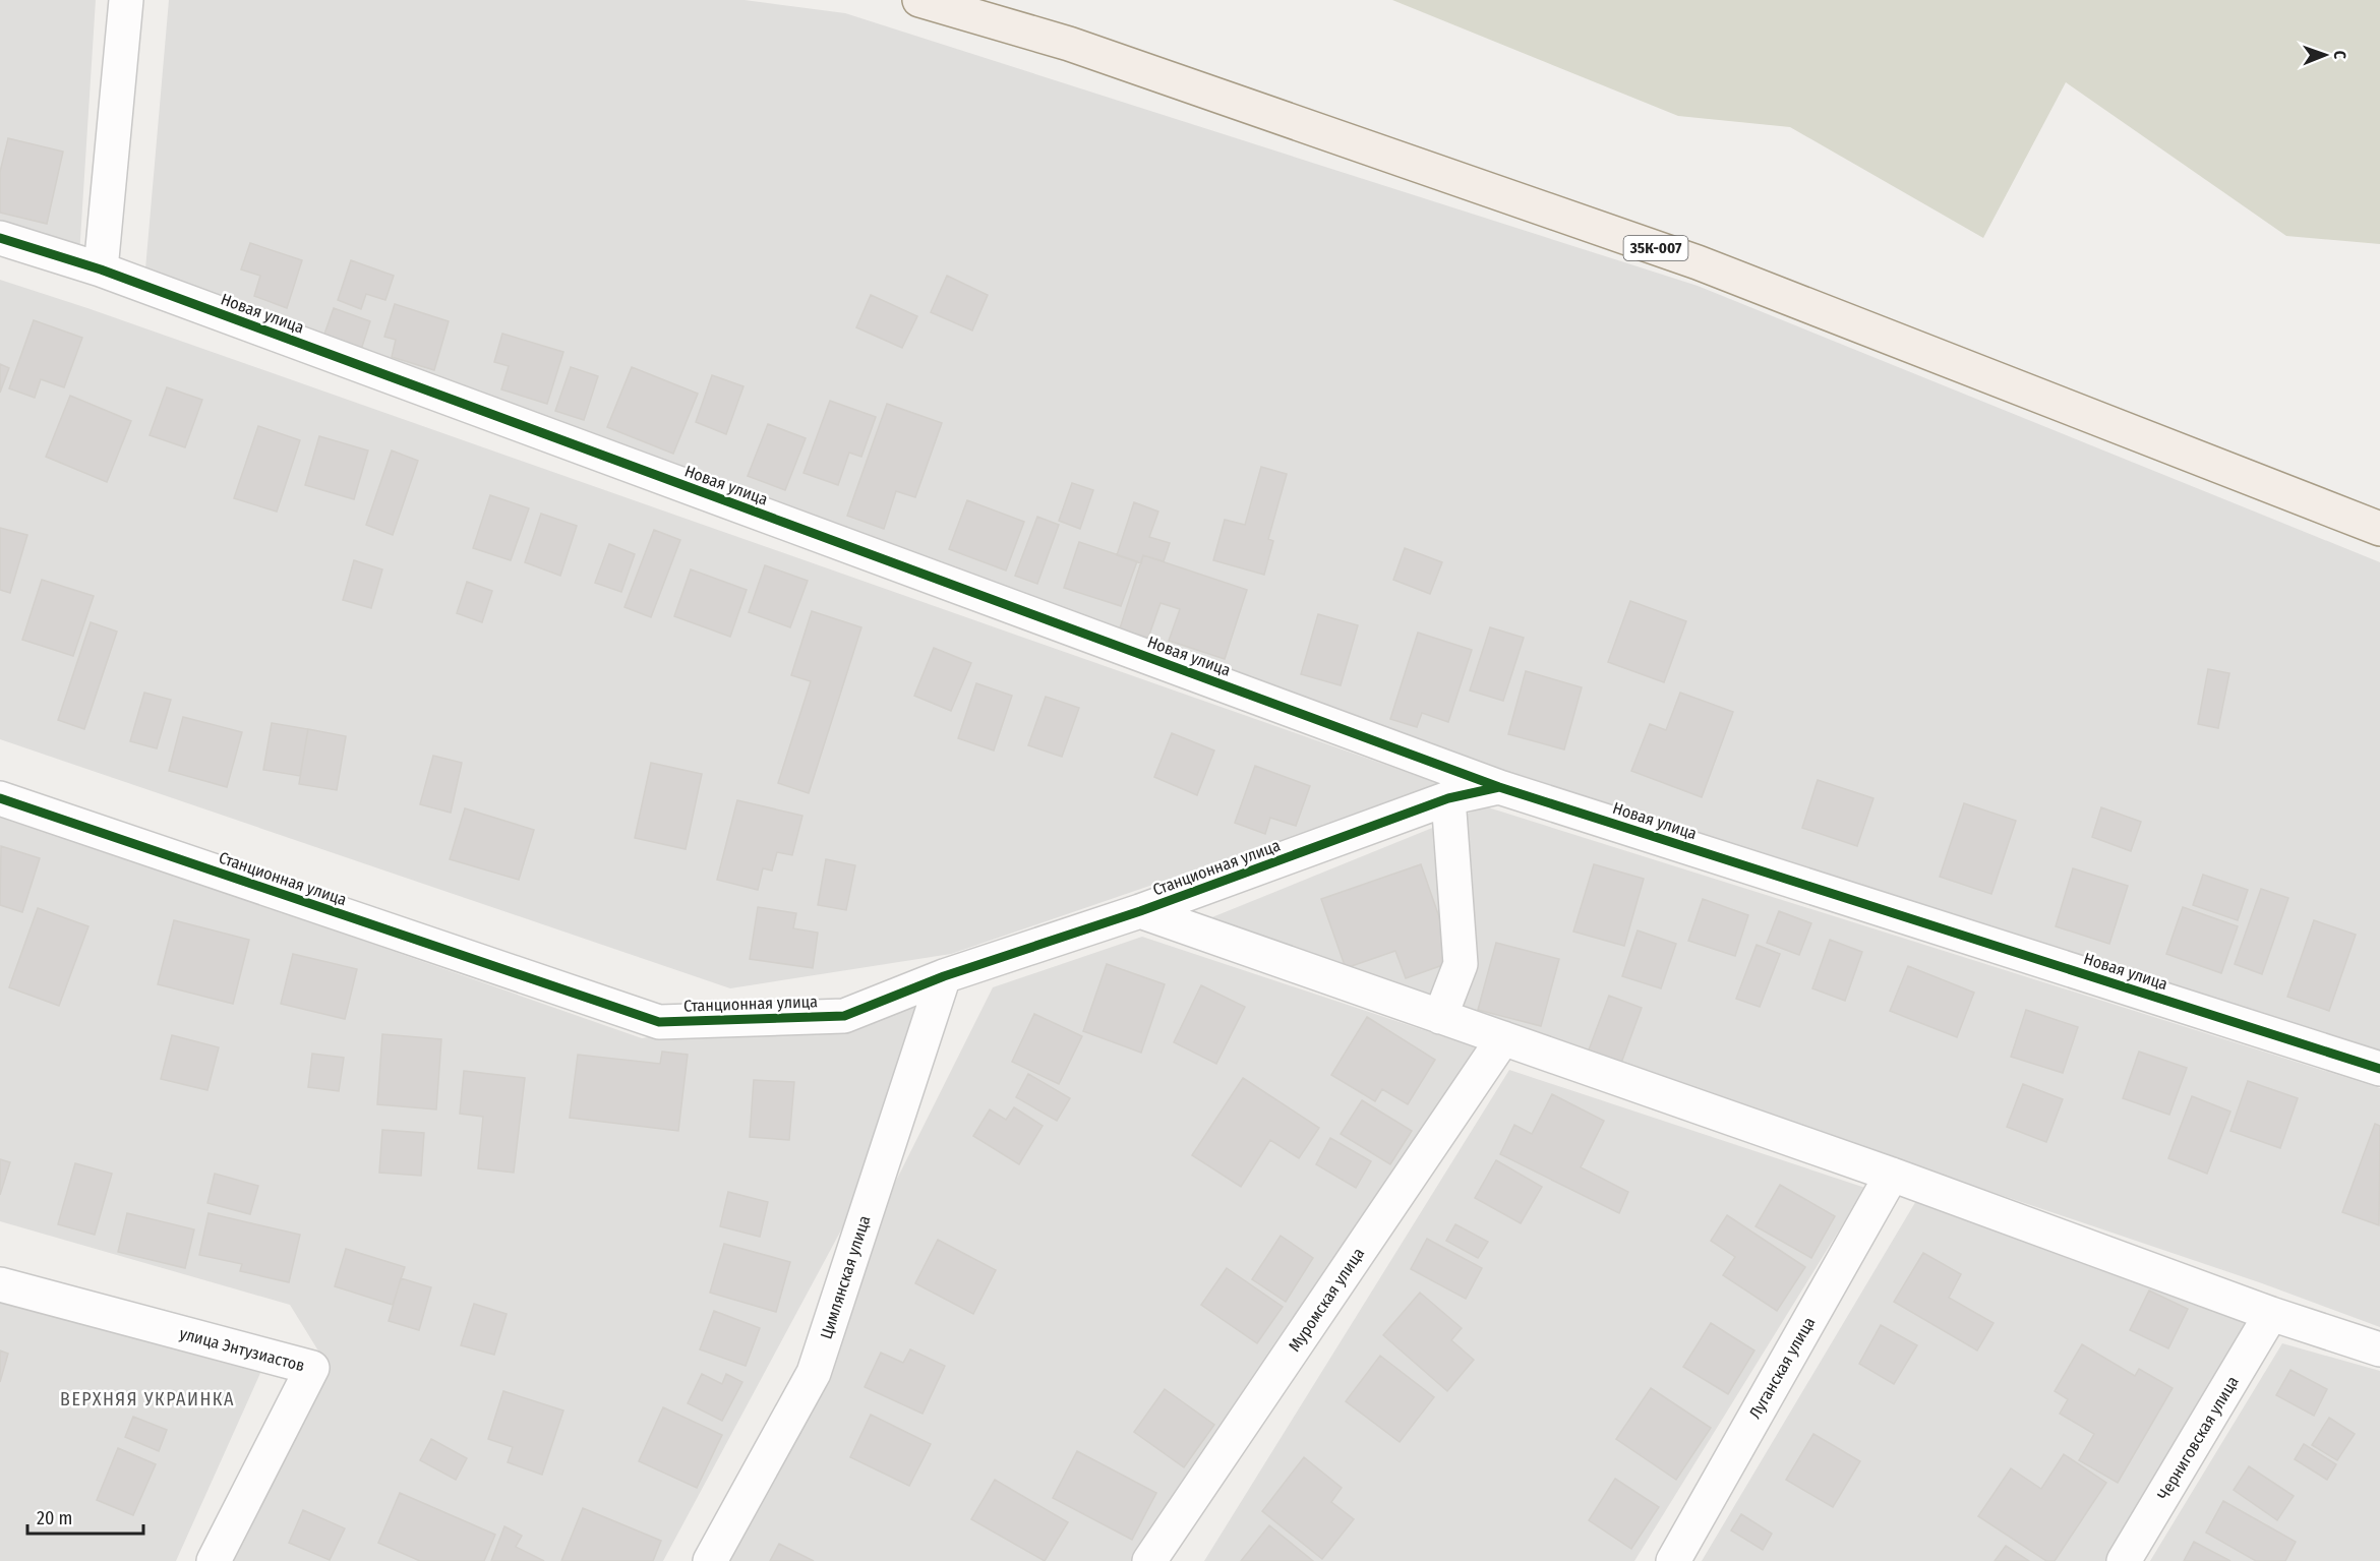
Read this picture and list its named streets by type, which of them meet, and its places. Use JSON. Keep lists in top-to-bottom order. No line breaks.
{"streets":{"main road":["35К-007"],"street":["Новая улица","Станционная улица","Цимлянская улица","Муромская улица","улица Энтузиастов","Луганская улица","Черниговская улица"]},"crossings":[["Новая улица","Станционная улица"],["Станционная улица","Цимлянская улица"]],"districts":["ВЕРХНЯЯ УКРАИНКА"],"scale_bar":"20 m","north":"right"}
